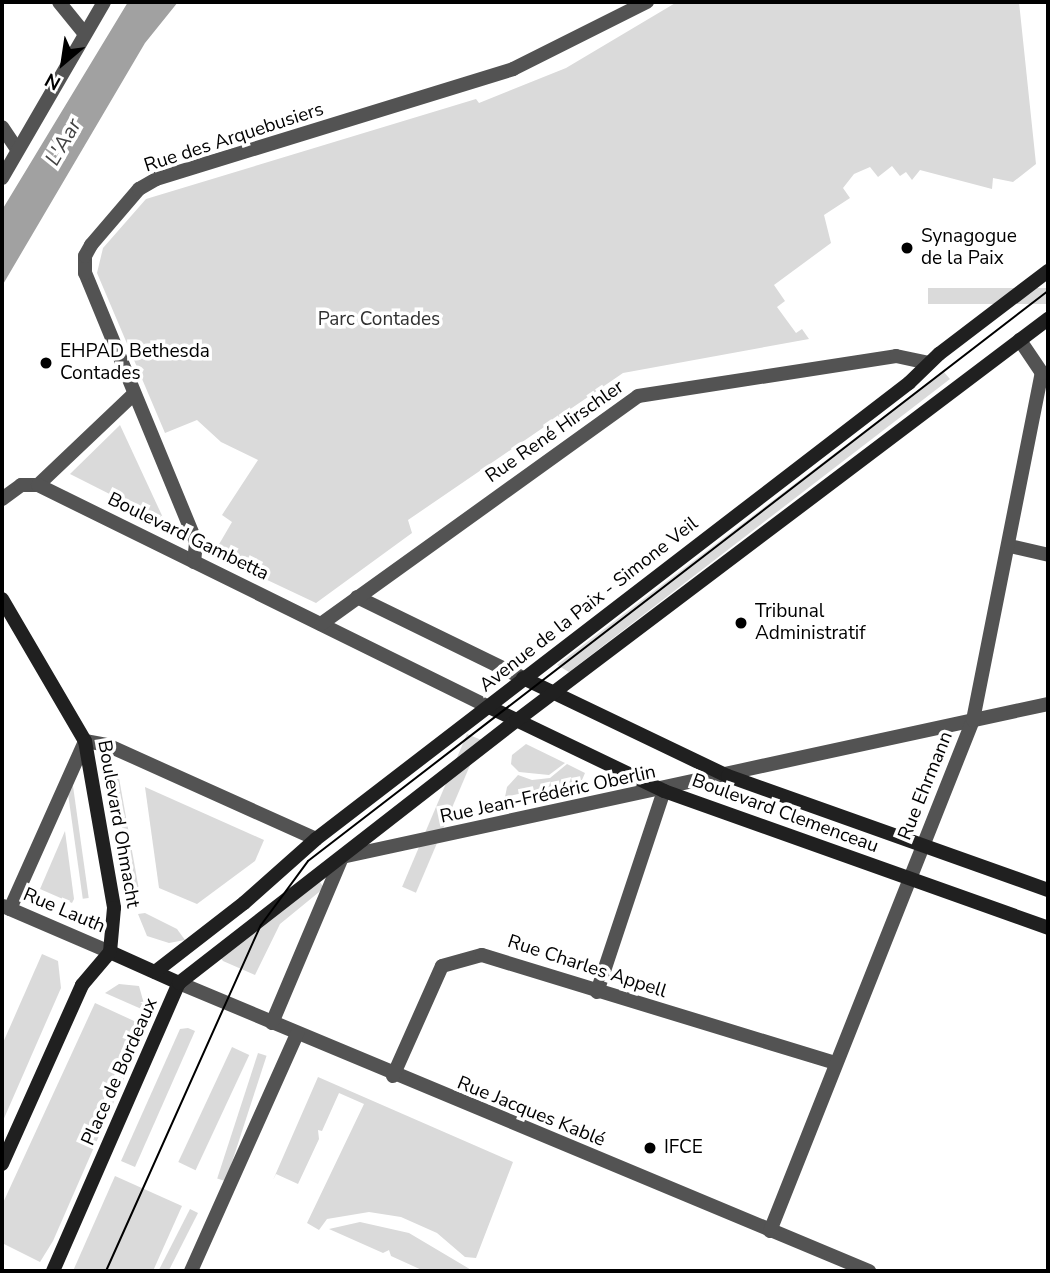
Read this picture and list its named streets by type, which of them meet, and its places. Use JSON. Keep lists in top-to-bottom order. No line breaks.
{"streets":{"main road":["Boulevard Gambetta","Avenue de la Paix - Simone Veil","Boulevard Clemenceau","Boulevard Ohmacht","Place de Bordeaux"],"street":["Rue des Arquebusiers","Rue René Hirschler","Rue Ehrmann","Rue Jean-Frédéric Oberlin","Rue Lauth","Rue Charles Appell","Rue Jacques Kablé"]},"crossings":[["Rue des Arquebusiers","Boulevard Gambetta"],["Rue René Hirschler","Avenue de la Paix - Simone Veil"],["Boulevard Gambetta","Avenue de la Paix - Simone Veil"],["Boulevard Gambetta","Boulevard Clemenceau"],["Avenue de la Paix - Simone Veil","Place de Bordeaux"],["Rue Ehrmann","Rue Jean-Frédéric Oberlin"],["Rue Ehrmann","Boulevard Clemenceau"],["Rue Ehrmann","Rue Charles Appell"],["Rue Ehrmann","Rue Jacques Kablé"],["Rue Jean-Frédéric Oberlin","Boulevard Clemenceau"],["Boulevard Ohmacht","Rue Lauth"],["Boulevard Ohmacht","Place de Bordeaux"],["Rue Lauth","Place de Bordeaux"],["Rue Charles Appell","Rue Jacques Kablé"],["Place de Bordeaux","Rue Jacques Kablé"]],"water":["L'Aar"],"parks":["Parc Contades"],"places":["Synagogue de la Paix","EHPAD Bethesda Contades","Tribunal Administratif","IFCE"],"north":"bottom left"}
